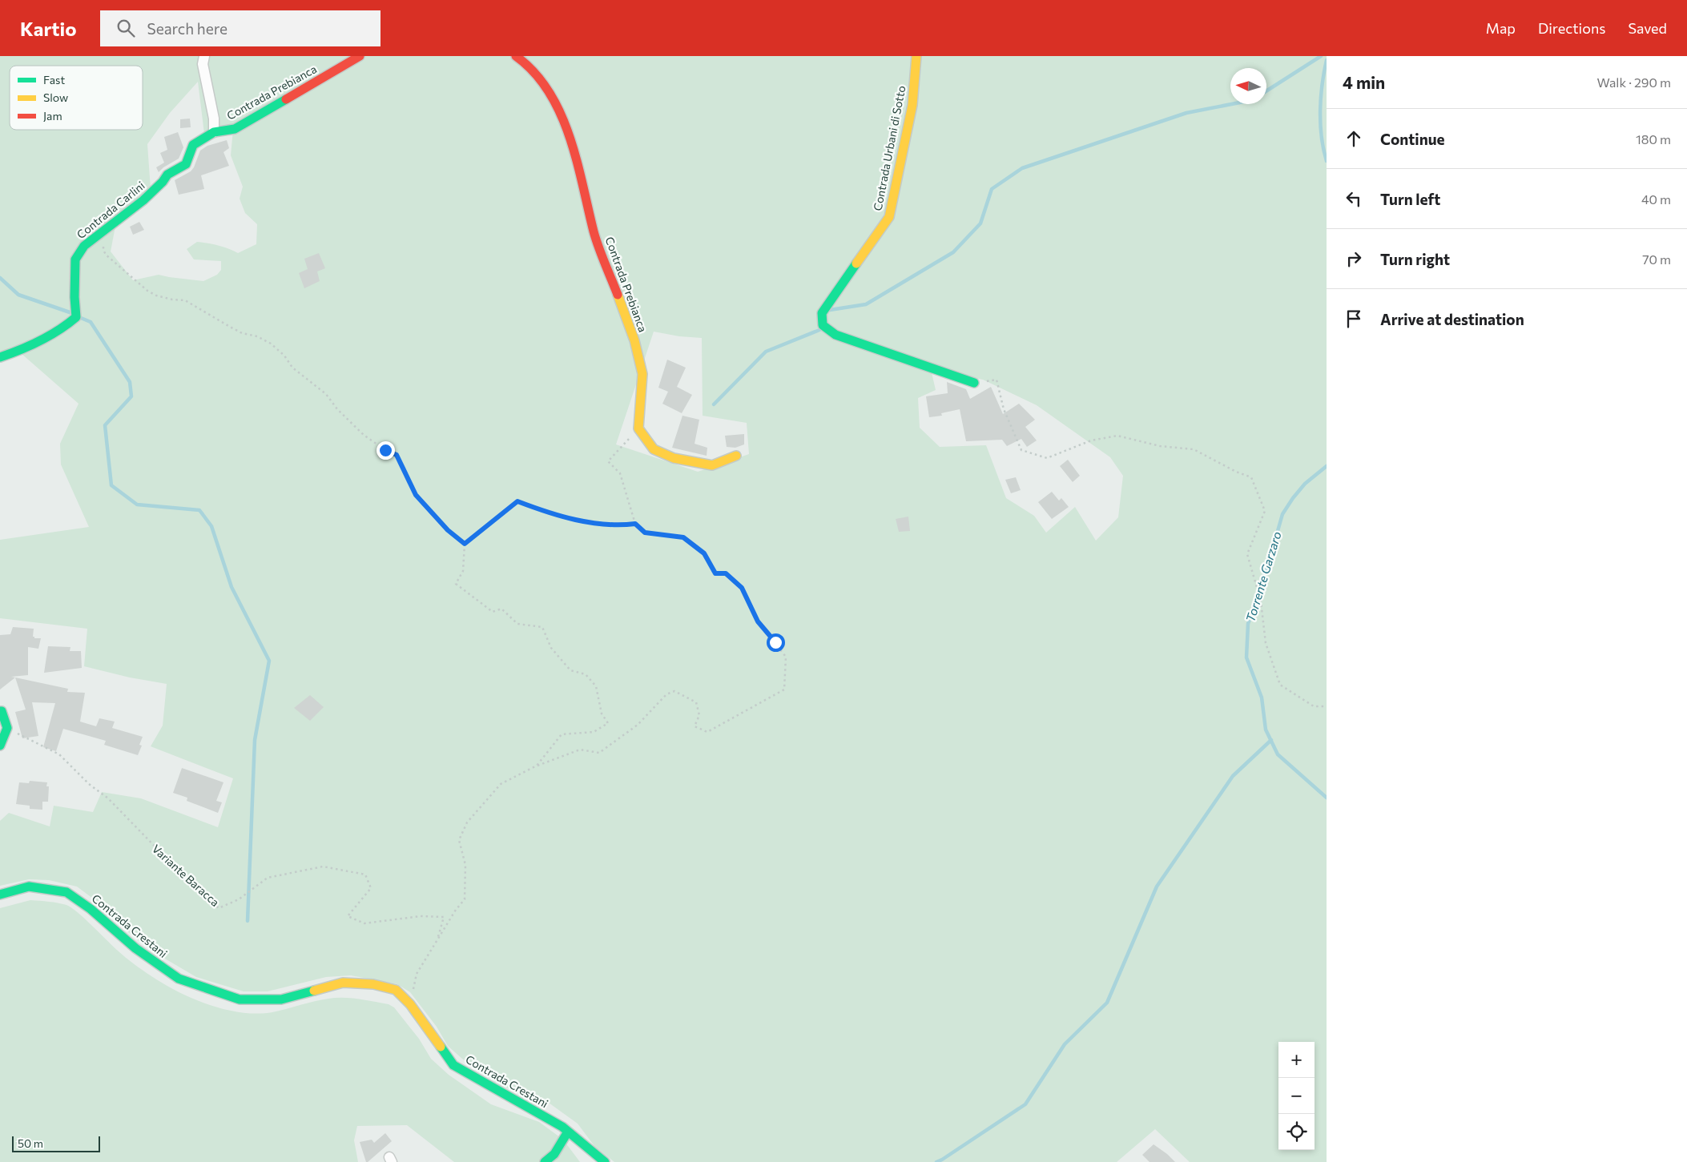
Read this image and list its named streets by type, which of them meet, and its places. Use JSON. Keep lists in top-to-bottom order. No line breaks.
{"streets":{"street":["Contrada Prebianca","Contrada Urbani di Sotto","Contrada Carlini","Contrada Crestani"],"path":["Variante Baracca"]},"crossings":[["Contrada Prebianca","Contrada Carlini"]],"water":["Torrente Garzaro"],"legend":["Fast","Slow","Jam"],"scale_bar":"50 m","north":"left","page":{"header":"Kartio","search":"Search here","nav":["Map","Directions","Saved"],"heading":["4 min","Walk · 290 m"],"list":[["Continue","180 m"],["Turn left","40 m"],["Turn right","70 m"],"Arrive at destination"],"map_buttons":["+","−"],"scale":"50 m"}}
